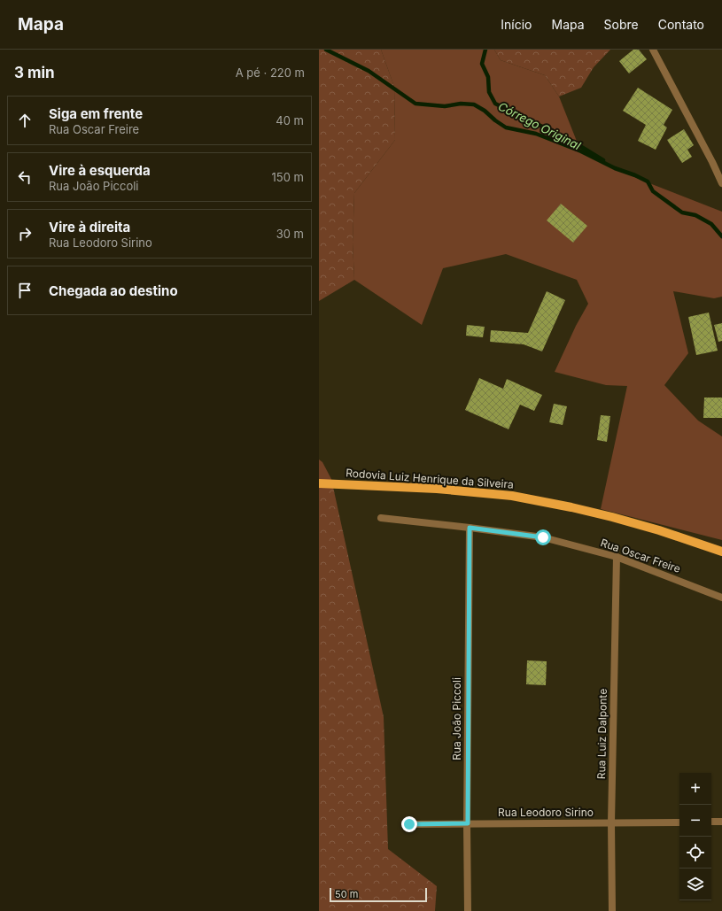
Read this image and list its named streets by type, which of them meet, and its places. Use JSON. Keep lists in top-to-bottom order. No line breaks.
{"streets":{"main road":["Rodovia Luiz Henrique da Silveira"],"street":["Rua Oscar Freire","Rua João Piccoli","Rua Luiz Dalponte","Rua Leodoro Sirino"]},"crossings":[["Rua Oscar Freire","Rua João Piccoli"],["Rua Oscar Freire","Rua Luiz Dalponte"],["Rua João Piccoli","Rua Leodoro Sirino"],["Rua Luiz Dalponte","Rua Leodoro Sirino"]],"water":["Córrego Original"],"scale_bar":"50 m","page":{"header":"Mapa","nav":["Início","Mapa","Sobre","Contato"],"heading":["3 min","A pé · 220 m"],"list":[["Siga em frente","Rua Oscar Freire","40 m"],["Vire à esquerda","Rua João Piccoli","150 m"],["Vire à direita","Rua Leodoro Sirino","30 m"],"Chegada ao destino"],"map_buttons":["+","−"],"scale":"50 m"}}
